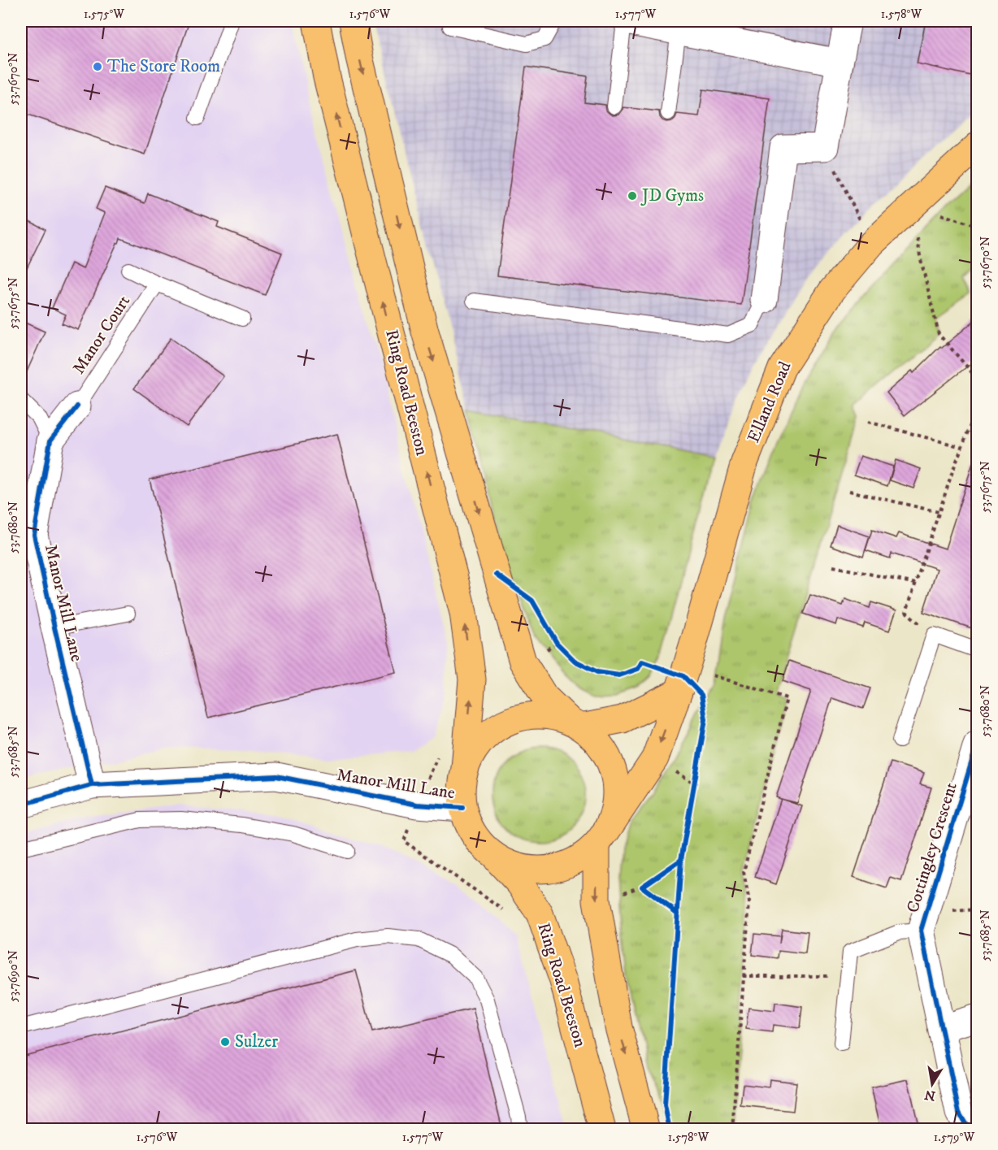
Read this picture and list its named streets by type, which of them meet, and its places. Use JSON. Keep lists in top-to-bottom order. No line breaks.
{"streets":{"main road":["Ring Road Beeston","Elland Road"],"street":["Manor Mill Lane","Cottingley Crescent"],"lane":["Manor Court"]},"crossings":[["Manor Court","Manor Mill Lane"],["Ring Road Beeston","Elland Road"],["Ring Road Beeston","Manor Mill Lane"],["Elland Road","Manor Mill Lane"]],"places":["The Store Room","JD Gyms","Sulzer"],"north":"bottom","coordinates":["1.575°W","1.576°W","1.577°W","1.578°W","53.7670°N","53.7675°N","53.7680°N","53.7685°N","53.7690°N","1.579°W"]}
